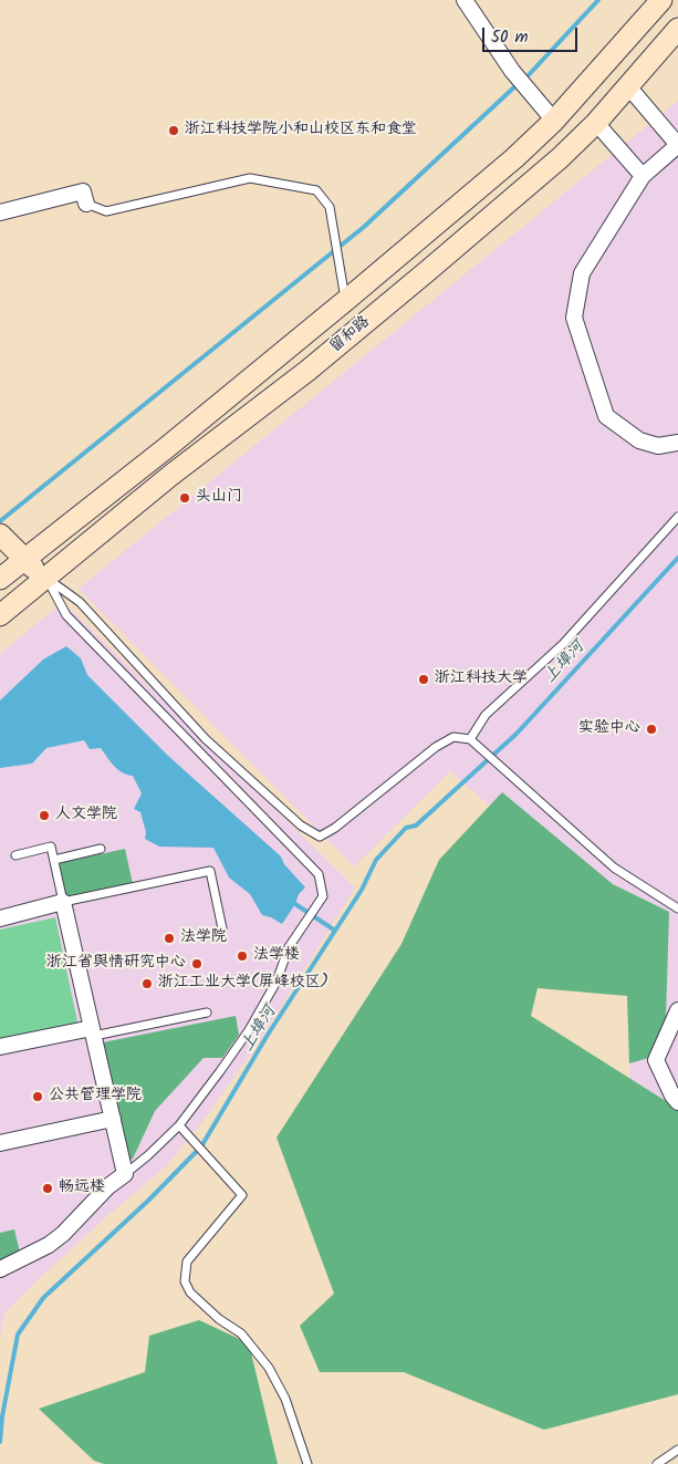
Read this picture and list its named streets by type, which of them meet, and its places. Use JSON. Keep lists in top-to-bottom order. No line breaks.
{"streets":{"main road":["留和路"]},"water":["上埠河"],"places":["浙江科技学院小和山校区东和食堂","头山门","浙江科技大学","实验中心","人文学院","法学院","法学楼","浙江省舆情研究中心","浙江工业大学(屏峰校区)","公共管理学院","畅远楼"],"scale_bar":"50 m"}
